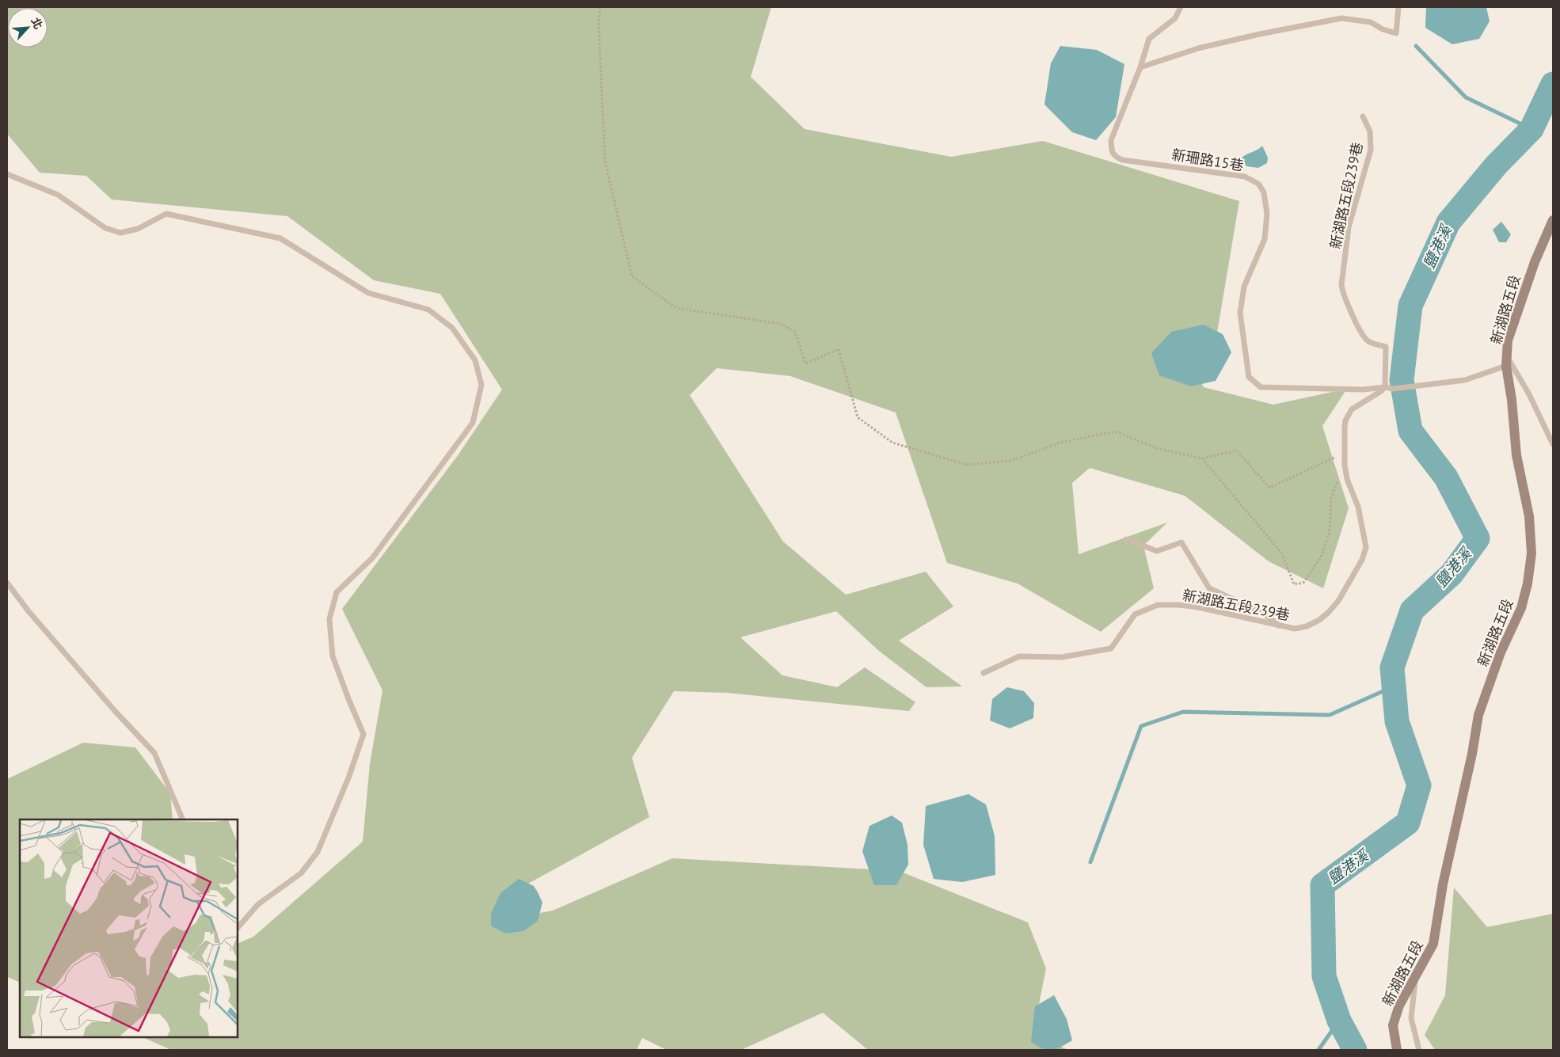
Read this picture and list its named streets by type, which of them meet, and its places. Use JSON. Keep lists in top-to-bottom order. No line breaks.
{"streets":{"street":["新湖路五段"],"lane":["新珊路15巷","新湖路五段239巷"]},"crossings":[["新珊路15巷","新湖路五段239巷"],["新珊路15巷","新湖路五段"]],"water":["鹽港溪"],"north":"top right"}
